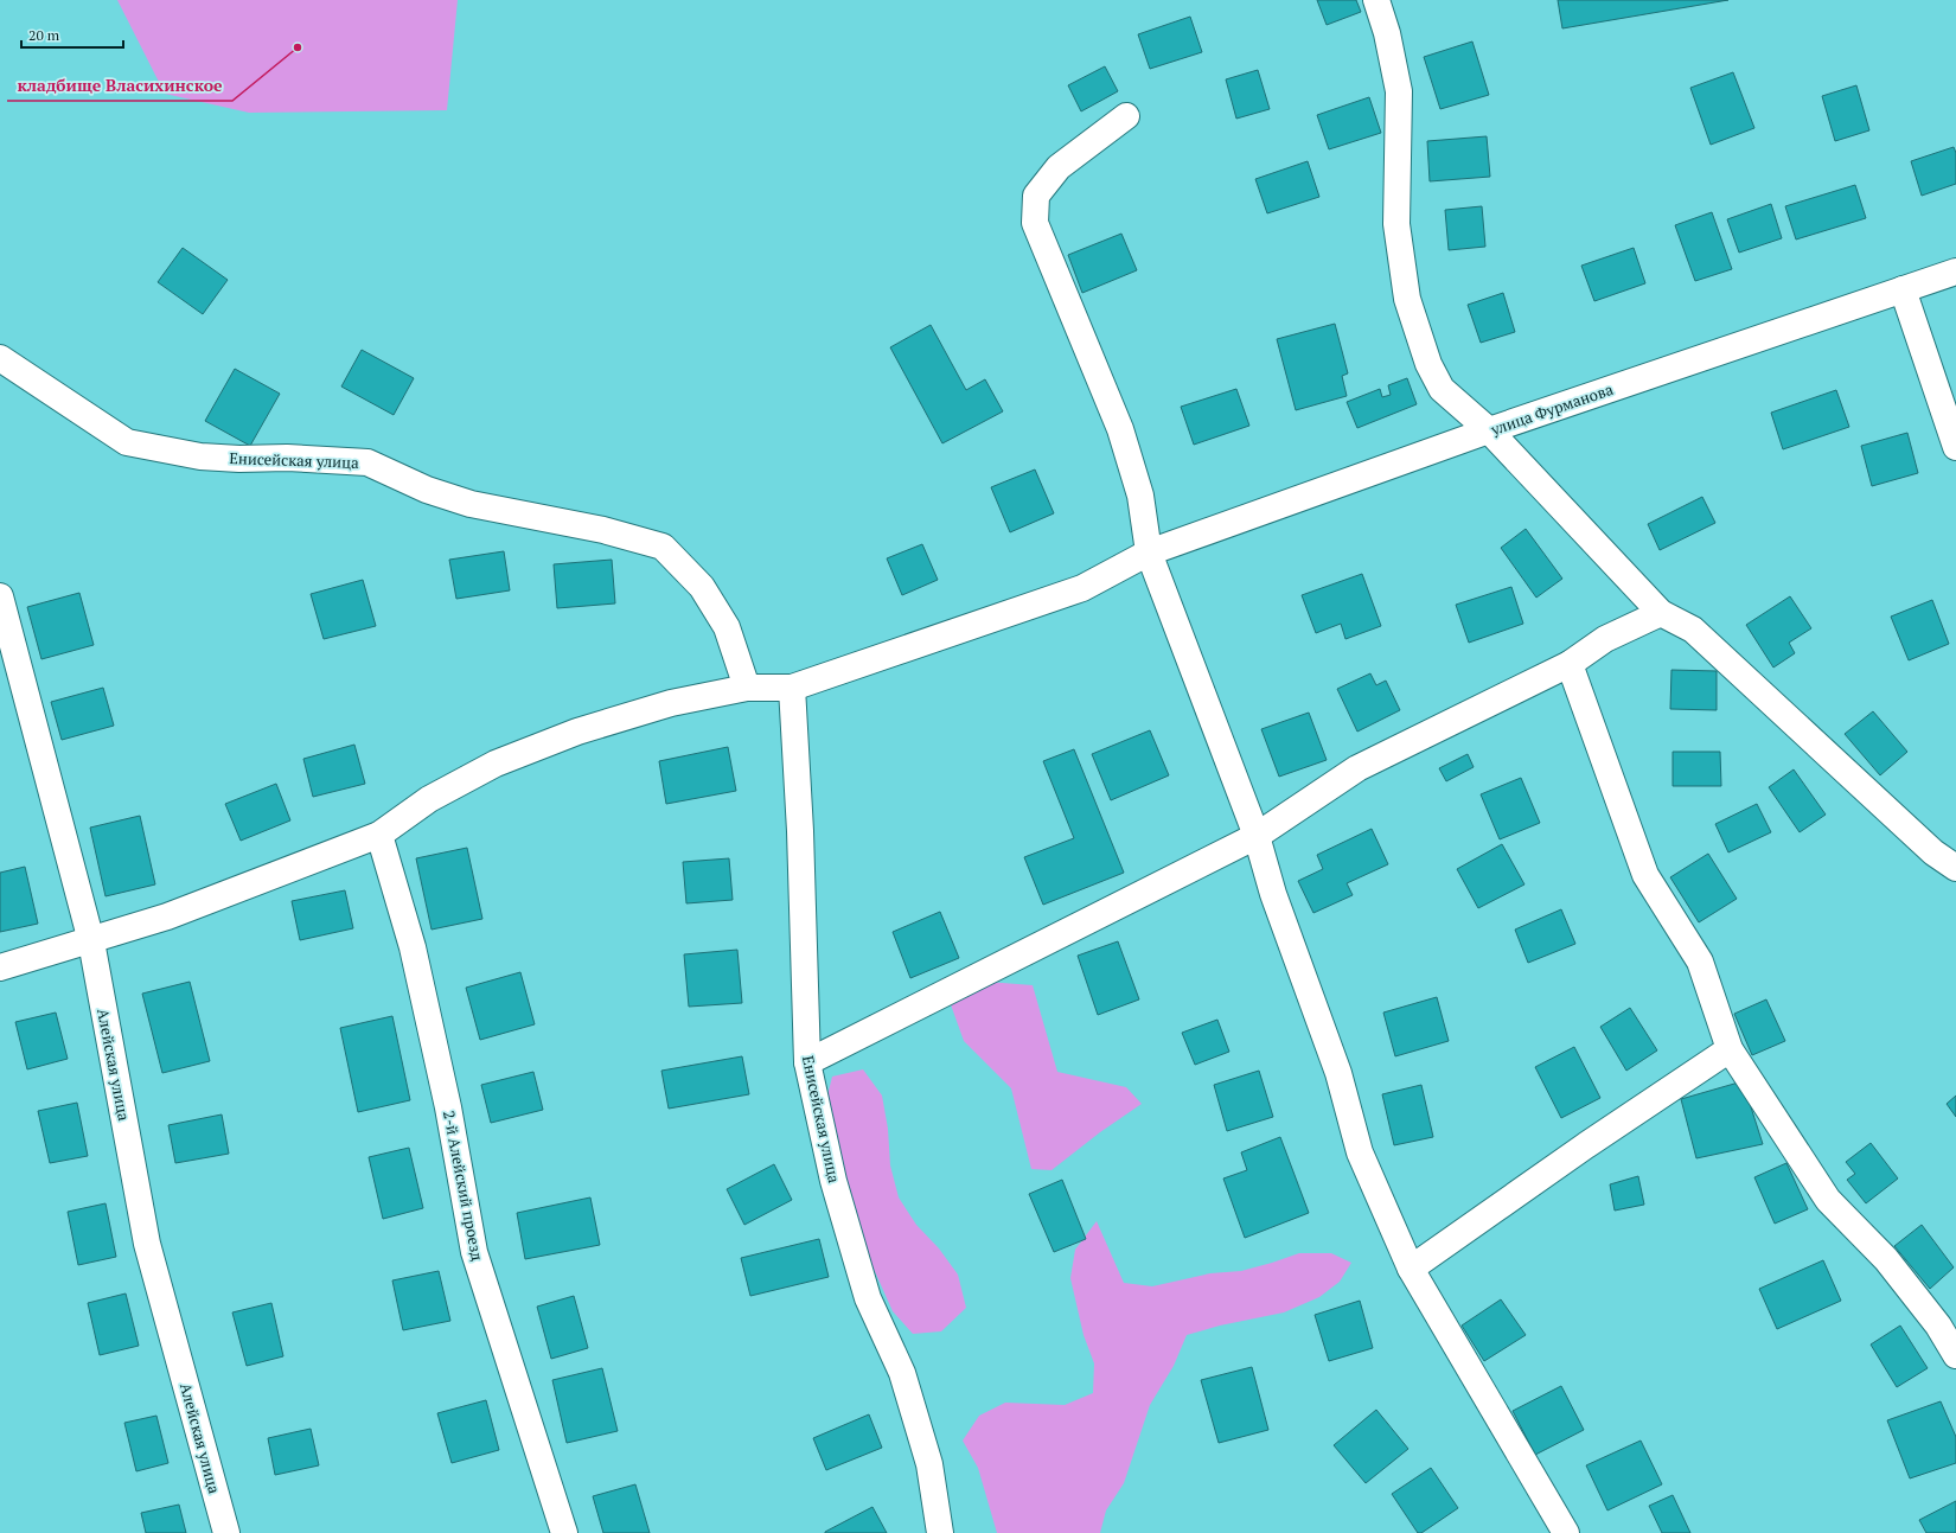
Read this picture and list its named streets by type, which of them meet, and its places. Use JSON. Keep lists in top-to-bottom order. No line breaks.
{"streets":{"street":["улица Фурманова","Енисейская улица","Алейская улица","2-й Алейский проезд"]},"crossings":[["улица Фурманова","Енисейская улица"],["улица Фурманова","Алейская улица"],["улица Фурманова","2-й Алейский проезд"]],"places":["кладбище Власихинское"],"scale_bar":"20 m"}
